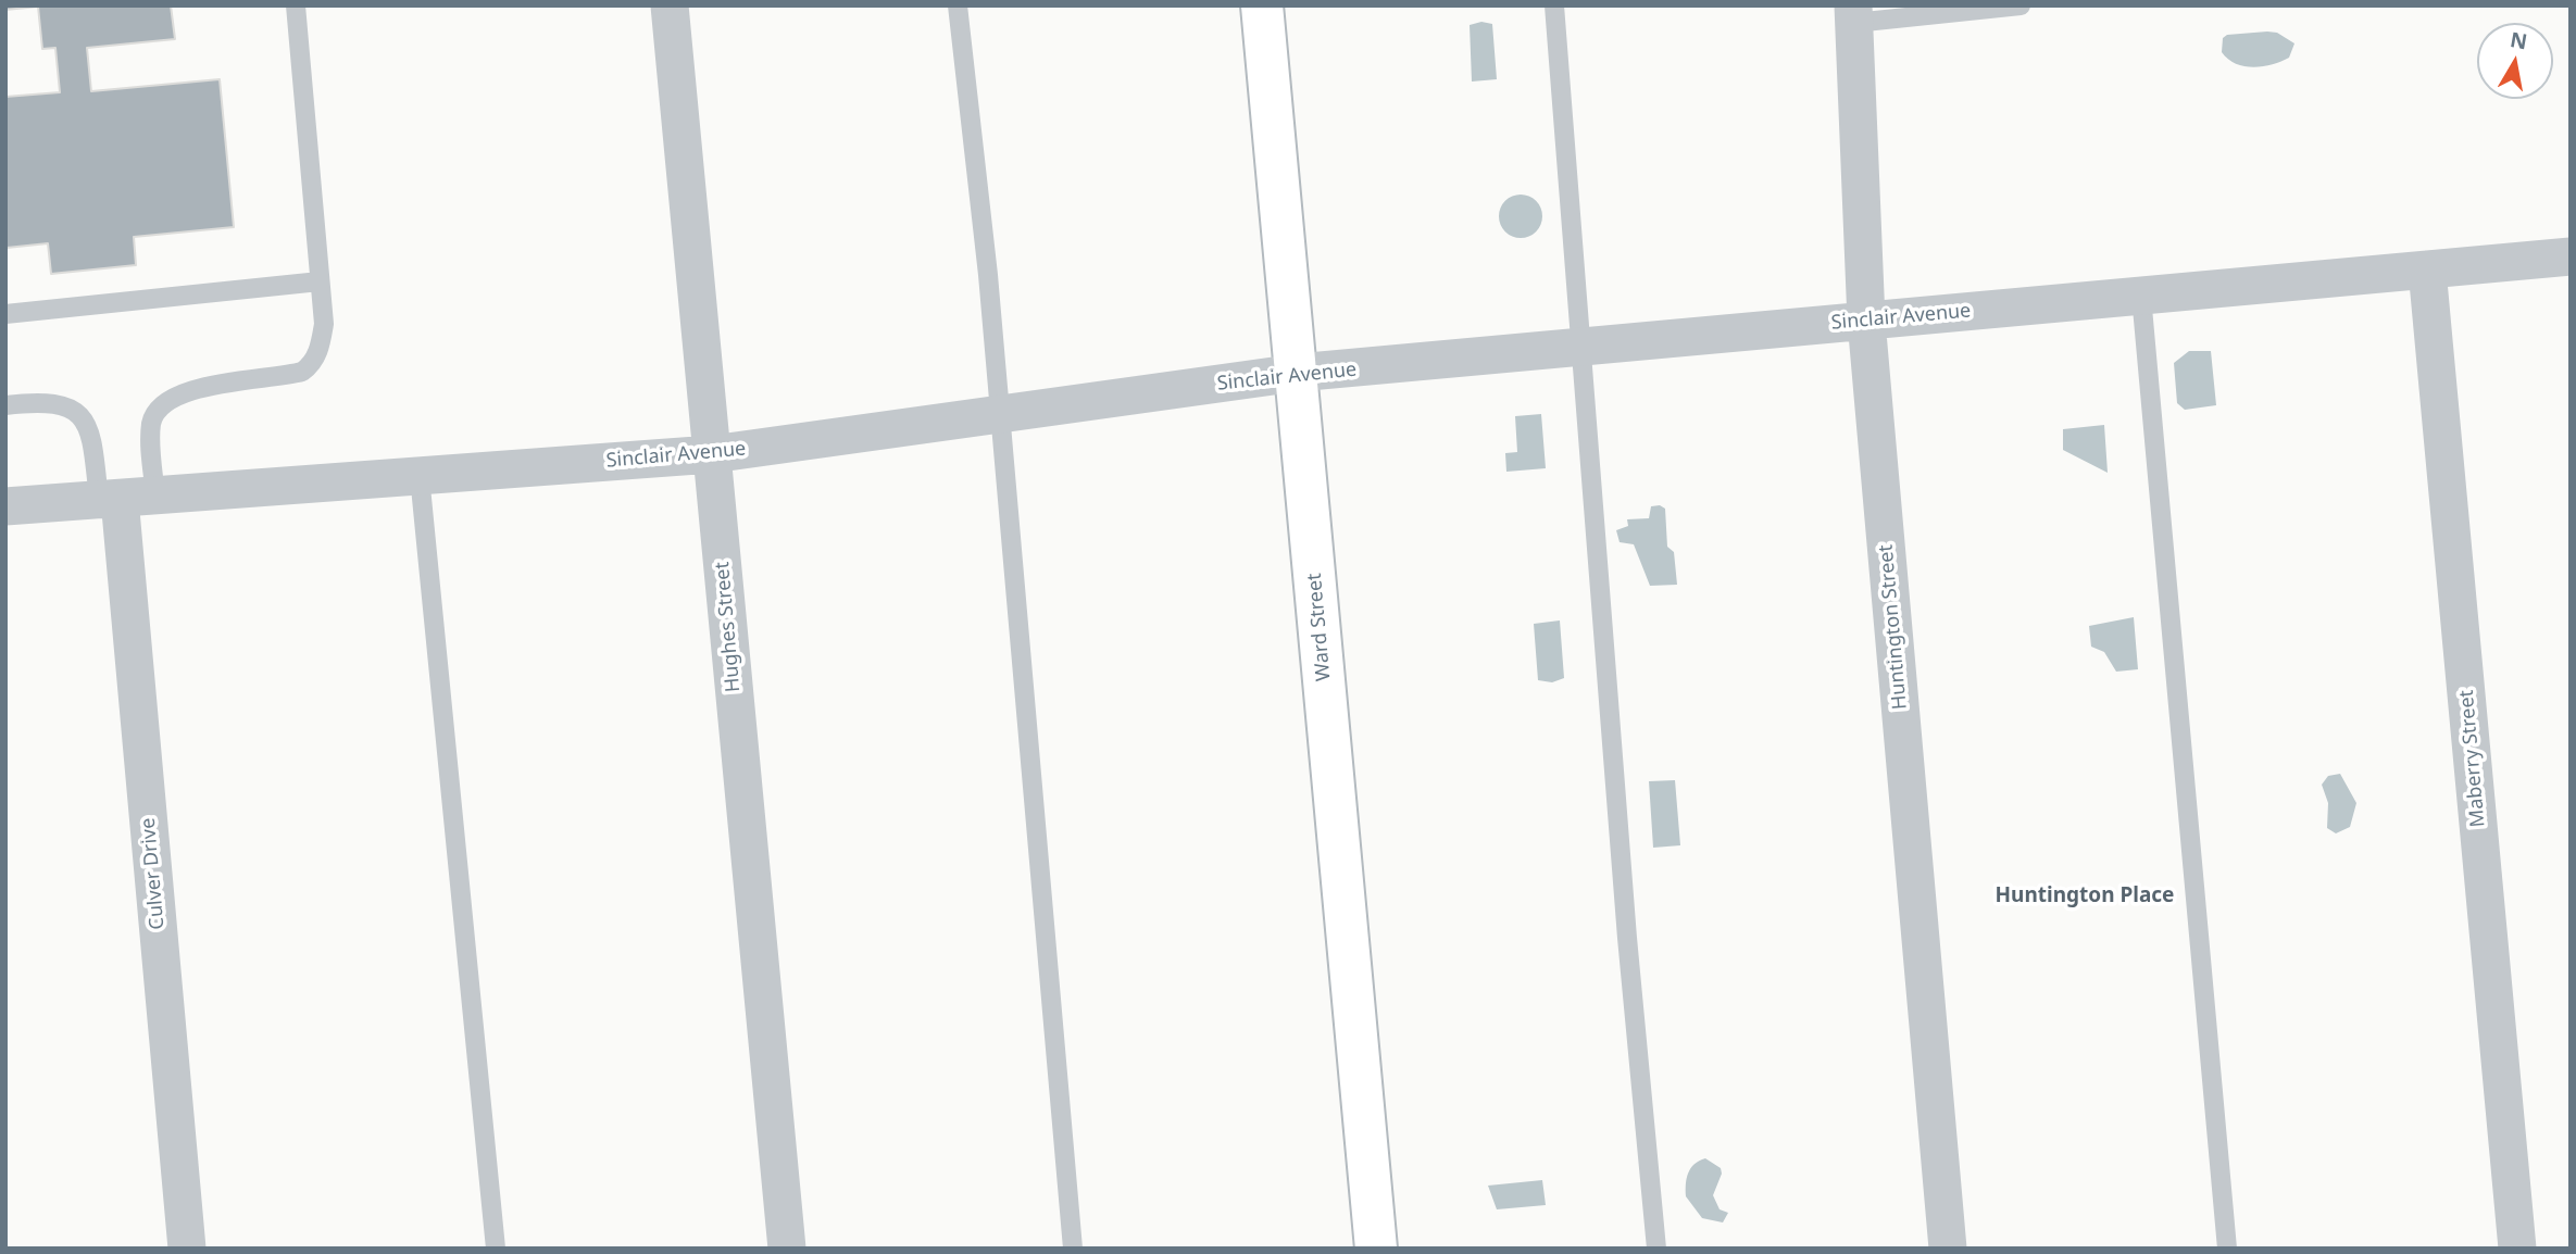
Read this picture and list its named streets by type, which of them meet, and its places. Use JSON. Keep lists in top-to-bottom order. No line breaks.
{"streets":{"street":["Sinclair Avenue","Hughes Street","Ward Street","Huntington Street","Maberry Street","Culver Drive"]},"crossings":[["Sinclair Avenue","Hughes Street"],["Sinclair Avenue","Ward Street"],["Sinclair Avenue","Huntington Street"],["Sinclair Avenue","Maberry Street"],["Sinclair Avenue","Culver Drive"]],"districts":["Huntington Place"],"north":"top"}
